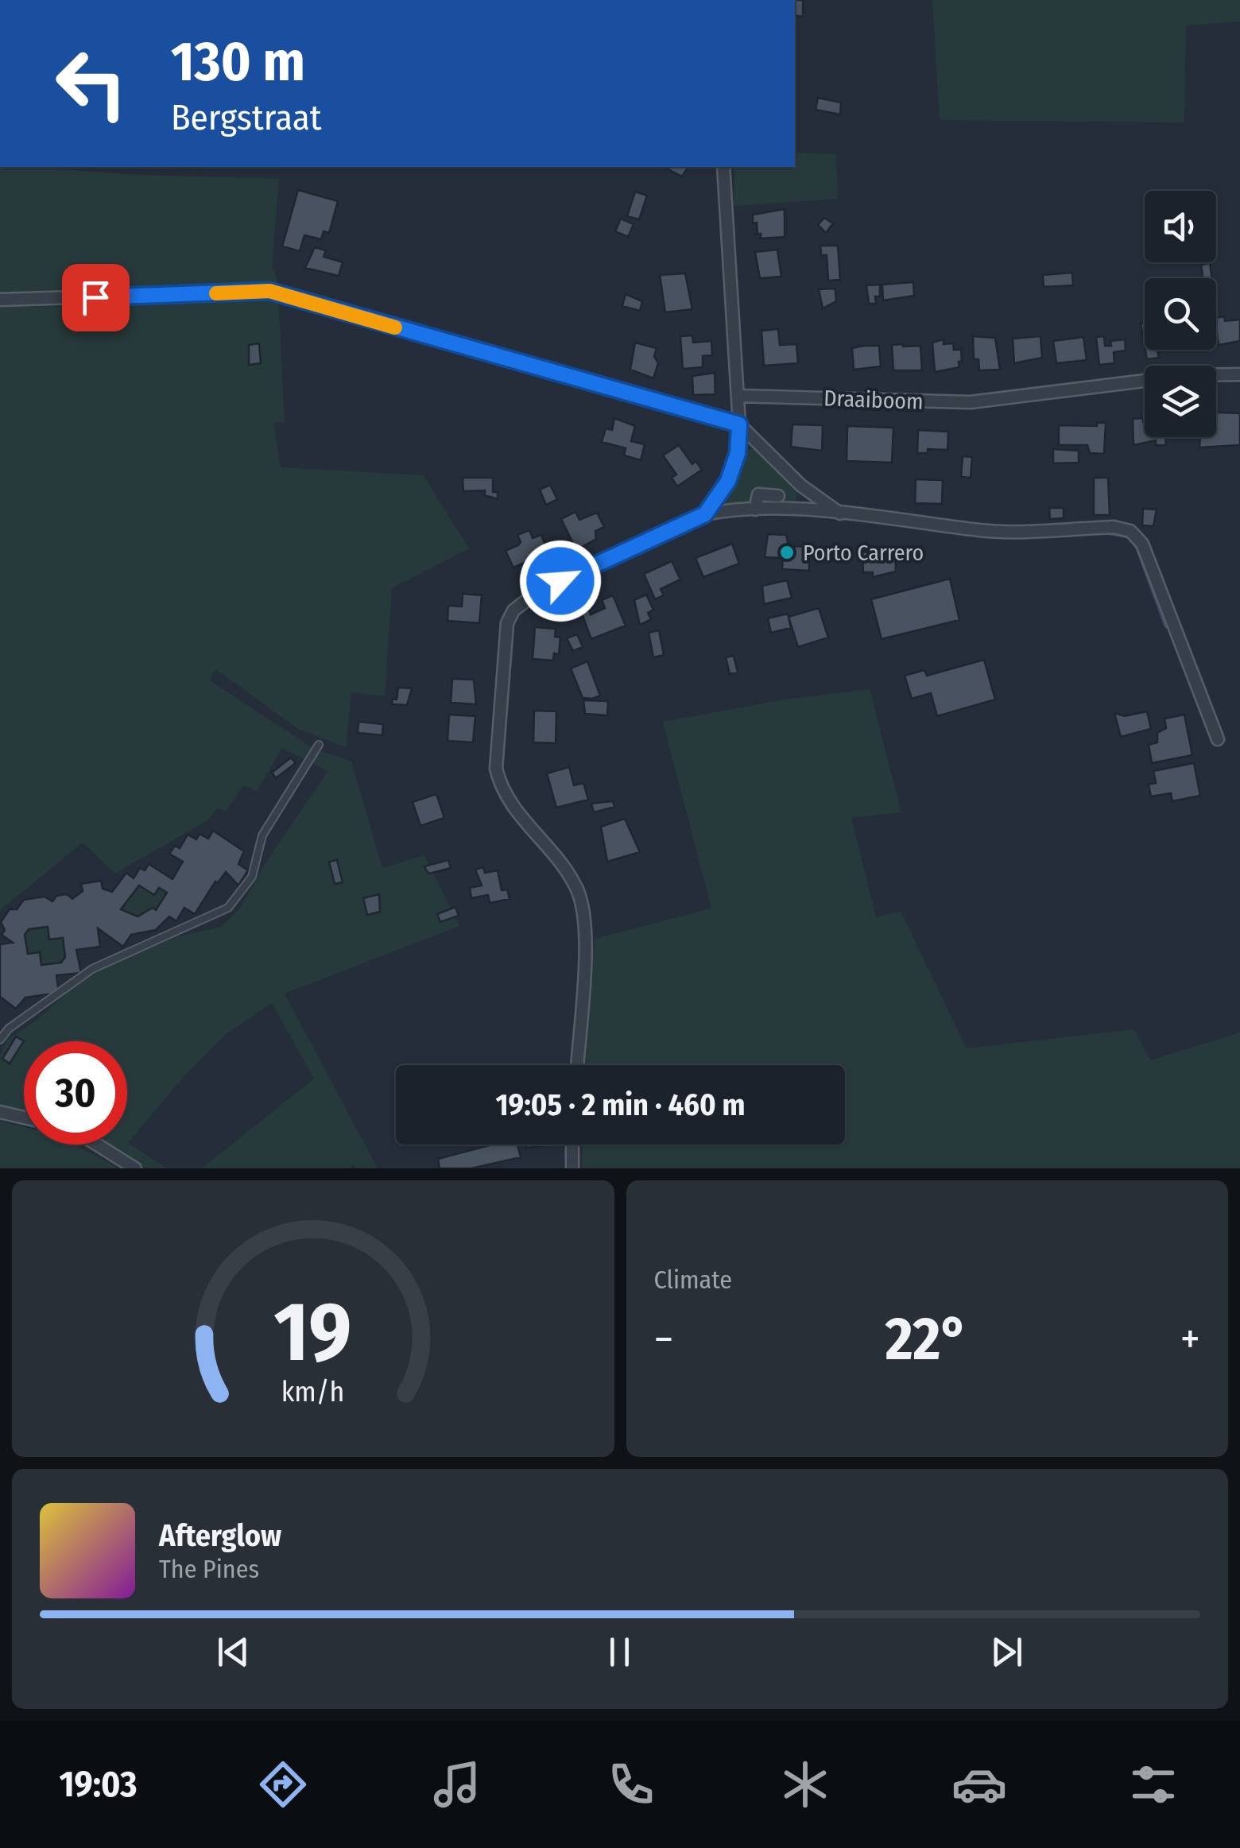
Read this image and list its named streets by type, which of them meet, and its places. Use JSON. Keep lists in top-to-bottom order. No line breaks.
{"streets":{"street":["Draaiboom"]},"places":["Porto Carrero"],"page":{"turn":["130 m","Bergstraat"],"limit":"30","trip":"19:05 · 2 min · 460 m","tile":"Climate","heat":["−","22°","+"],"song":["Afterglow","The Pines"],"tabs":"19:03","gauge":["19","km/h"]}}
